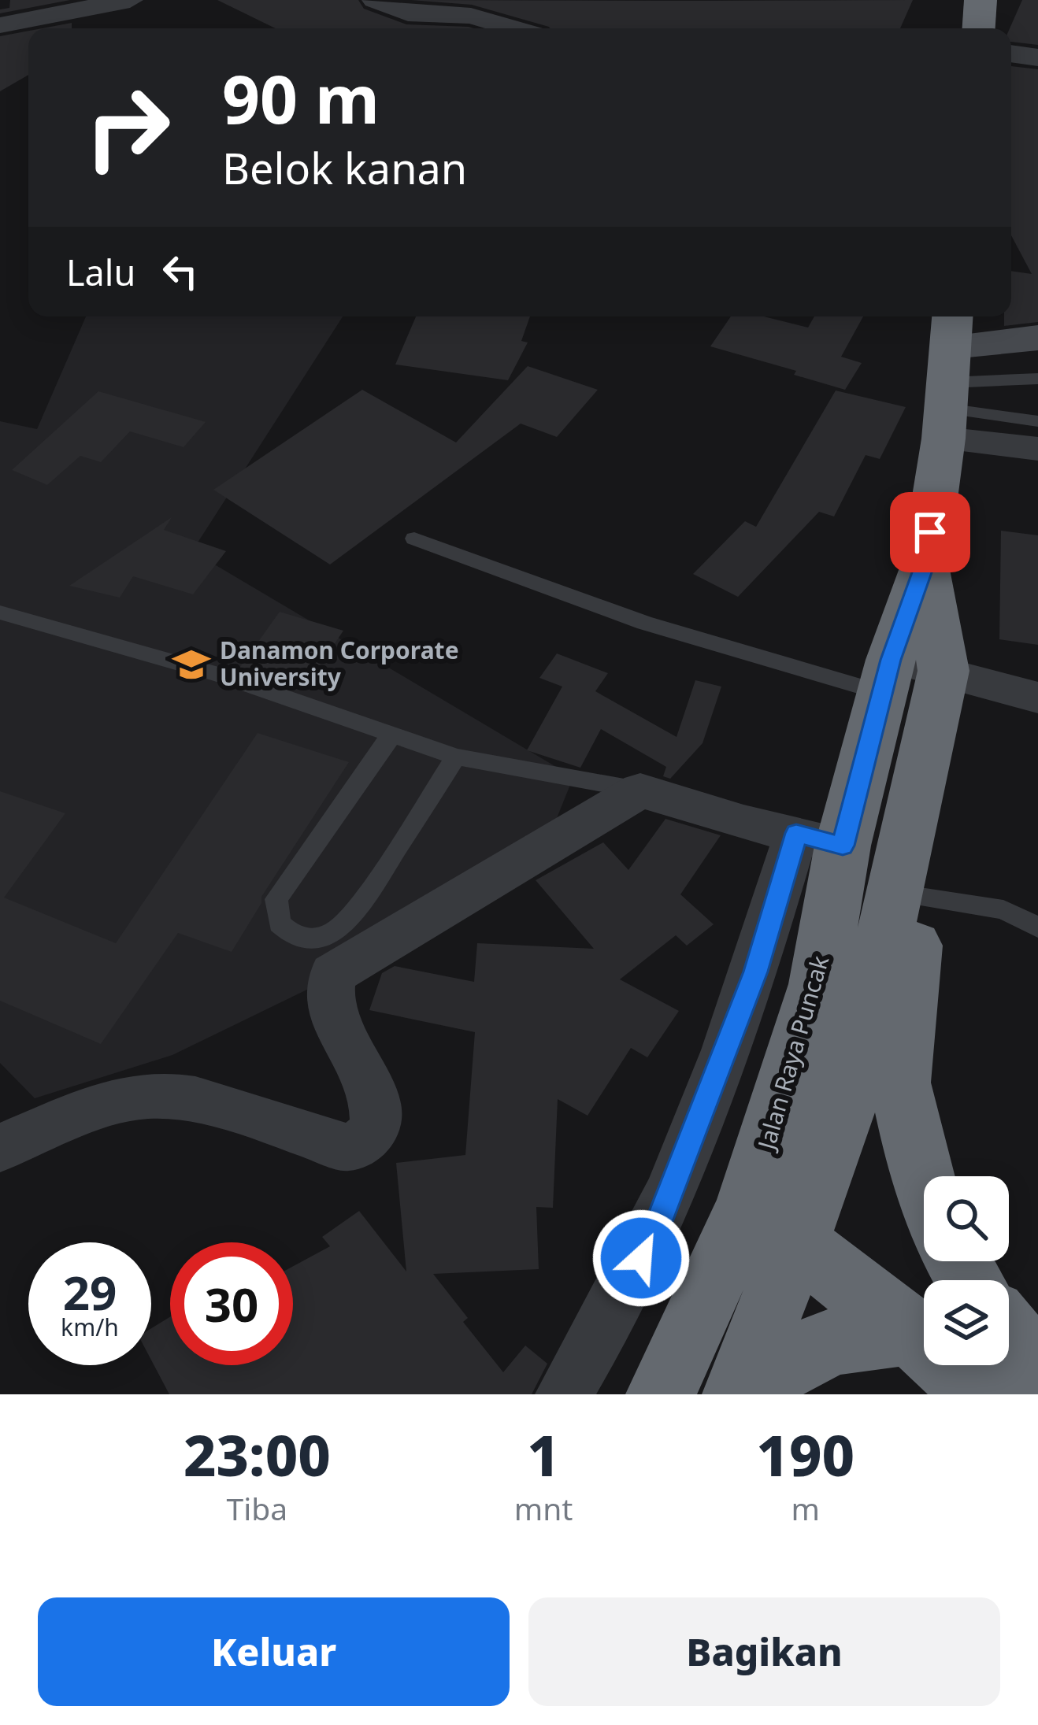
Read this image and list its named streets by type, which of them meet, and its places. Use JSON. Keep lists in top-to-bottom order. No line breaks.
{"streets":{"highway":["Jalan Raya Puncak"]},"places":{"school or university":["Danamon Corporate University"]},"page":{"turn":["90 m","Belok kanan"],"then":"Lalu","speed":"29 km/h","limit":"30","eta":["23:00","Tiba","1","mnt","190","m"],"buttons":["Keluar","Bagikan"]}}
